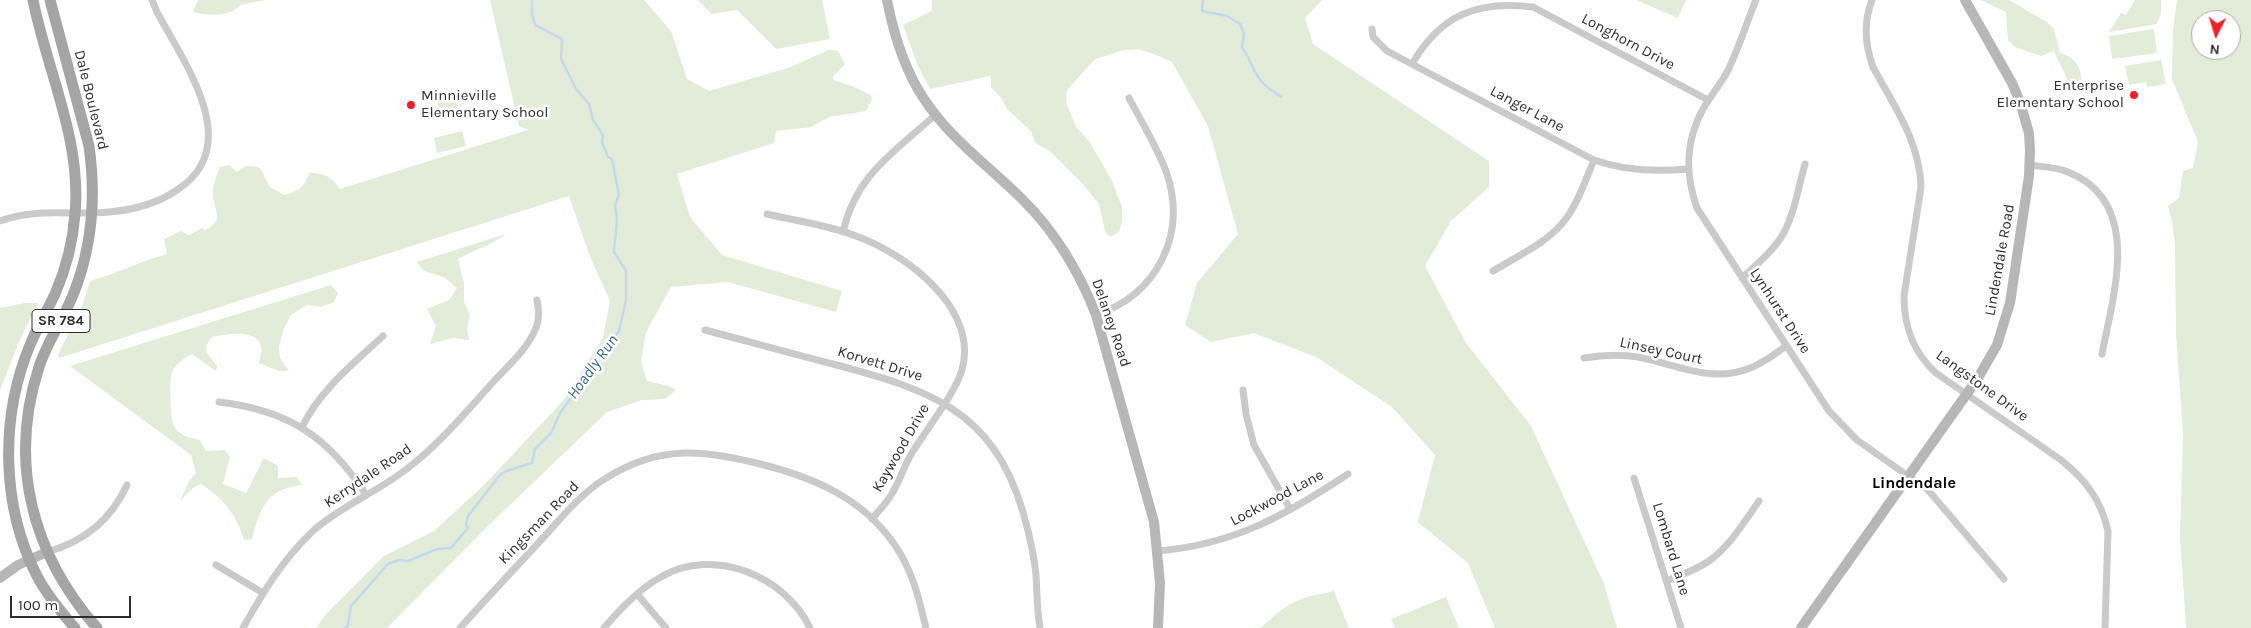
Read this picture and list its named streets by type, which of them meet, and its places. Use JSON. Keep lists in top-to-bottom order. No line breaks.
{"streets":{"main road":["Dale Boulevard","SR 784"],"street":["Longhorn Drive","Langer Lane","Lindendale Road","Lynhurst Drive","Delaney Road","Linsey Court","Korvett Drive","Langstone Drive","Kaywood Drive","Kerrydale Road","Lockwood Lane","Kingsman Road","Lombard Lane"]},"crossings":[["Longhorn Drive","Langer Lane"],["Longhorn Drive","Lynhurst Drive"],["Langer Lane","Lynhurst Drive"],["Lindendale Road","Lynhurst Drive"],["Lindendale Road","Langstone Drive"],["Lynhurst Drive","Linsey Court"],["Delaney Road","Lockwood Lane"],["Korvett Drive","Kaywood Drive"],["Kaywood Drive","Kingsman Road"]],"districts":["Lindendale"],"water":["Hoadly Run"],"places":["Enterprise Elementary School","Minnieville Elementary School"],"scale_bar":"100 m","north":"bottom"}
